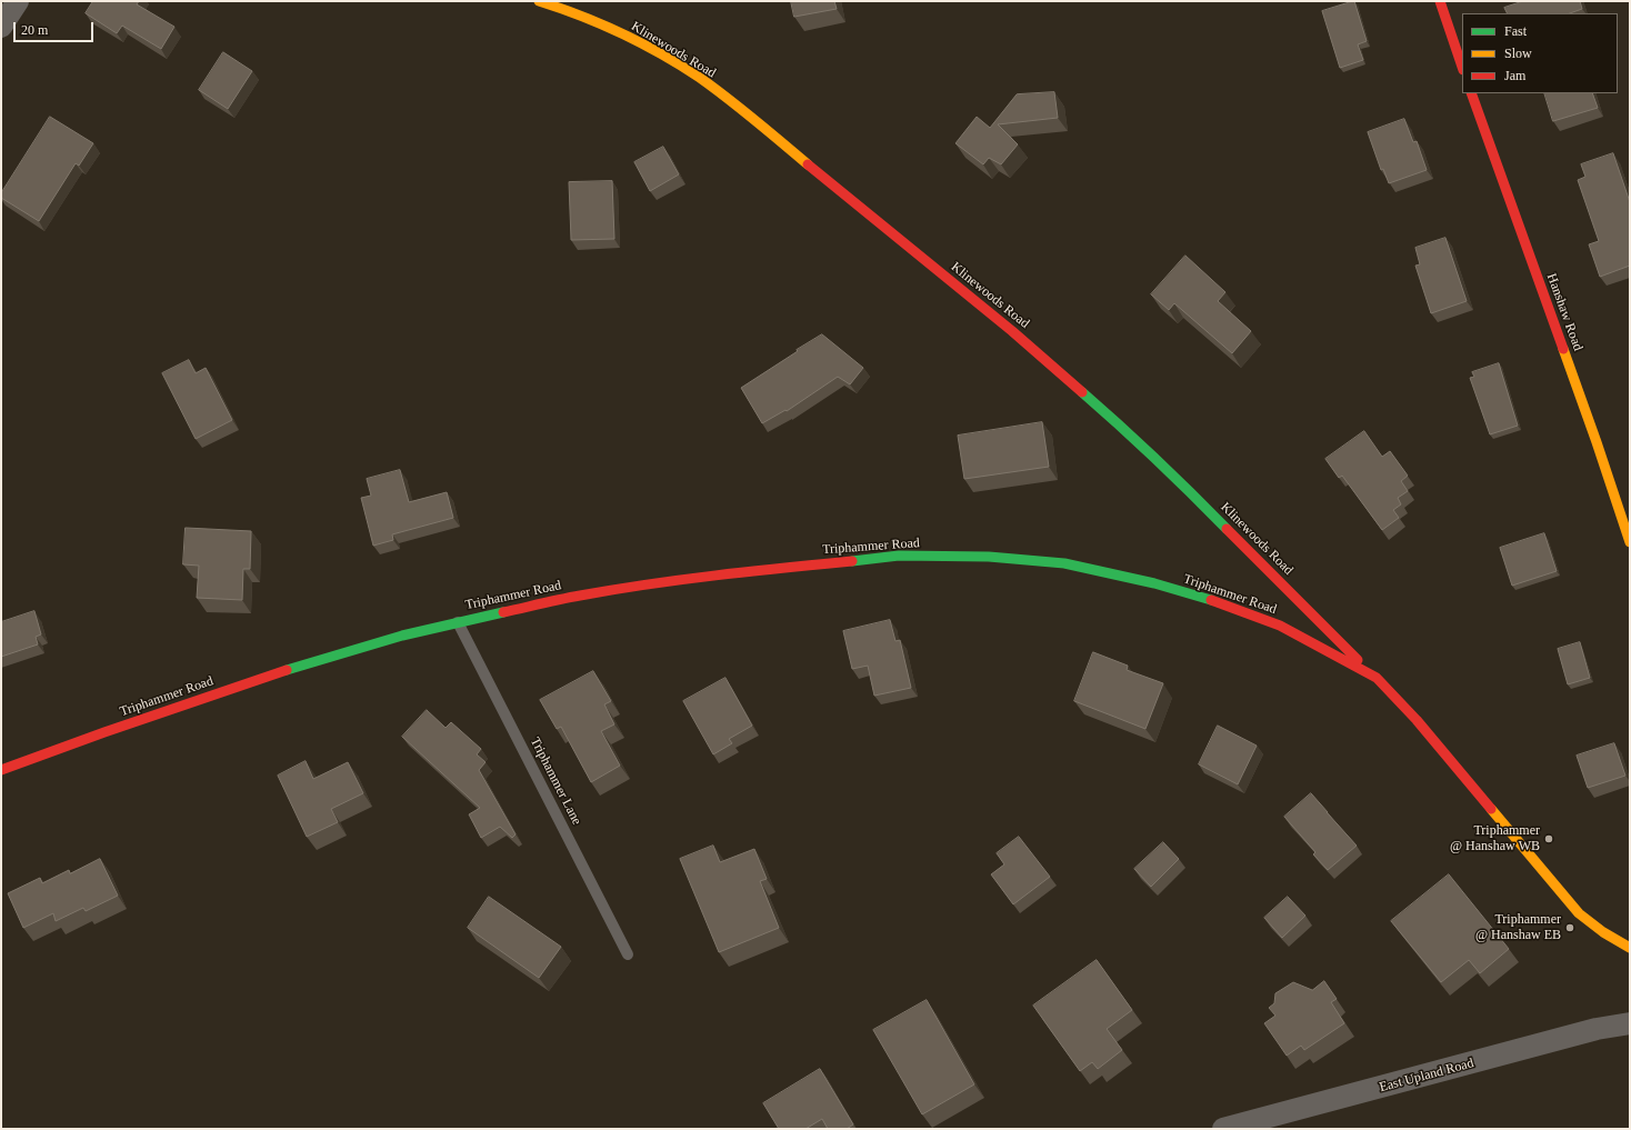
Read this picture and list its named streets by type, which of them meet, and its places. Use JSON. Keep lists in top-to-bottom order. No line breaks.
{"streets":{"street":["Klinewoods Road","Hanshaw Road","Triphammer Road","East Upland Road"],"lane":["Triphammer Lane"]},"crossings":[["Klinewoods Road","Triphammer Road"],["Triphammer Road","Triphammer Lane"]],"places":["Triphammer @ Hanshaw WB","Triphammer @ Hanshaw EB"],"legend":["Fast","Slow","Jam"],"scale_bar":"20 m"}
